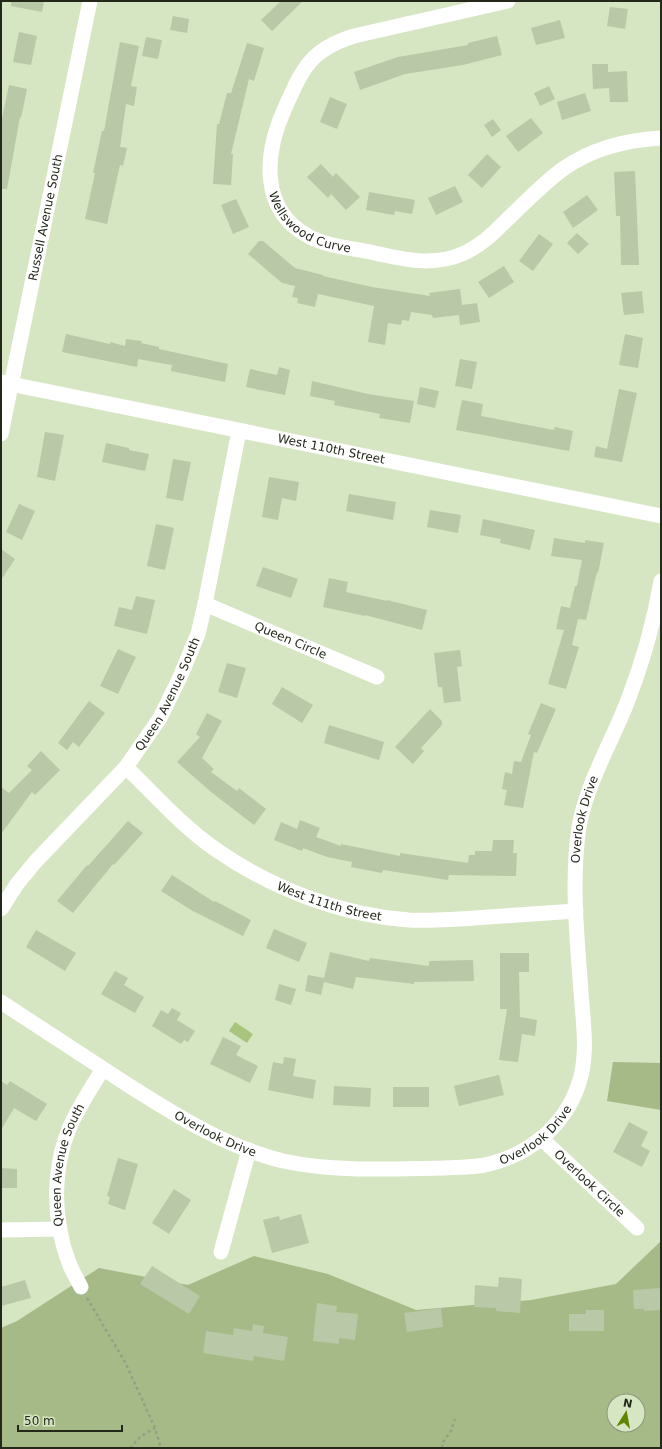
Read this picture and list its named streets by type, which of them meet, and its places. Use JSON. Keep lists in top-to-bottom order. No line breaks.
{"streets":{"street":["Russell Avenue South","Wellswood Curve","West 110th Street","Queen Circle","Queen Avenue South","Overlook Drive","West 111th Street","Overlook Circle"]},"crossings":[["Russell Avenue South","West 110th Street"],["West 110th Street","Queen Avenue South"],["Queen Circle","Queen Avenue South"],["Queen Avenue South","Overlook Drive"],["Queen Avenue South","West 111th Street"],["Overlook Drive","West 111th Street"],["Overlook Drive","Overlook Circle"]],"scale_bar":"50 m","north":"top"}
